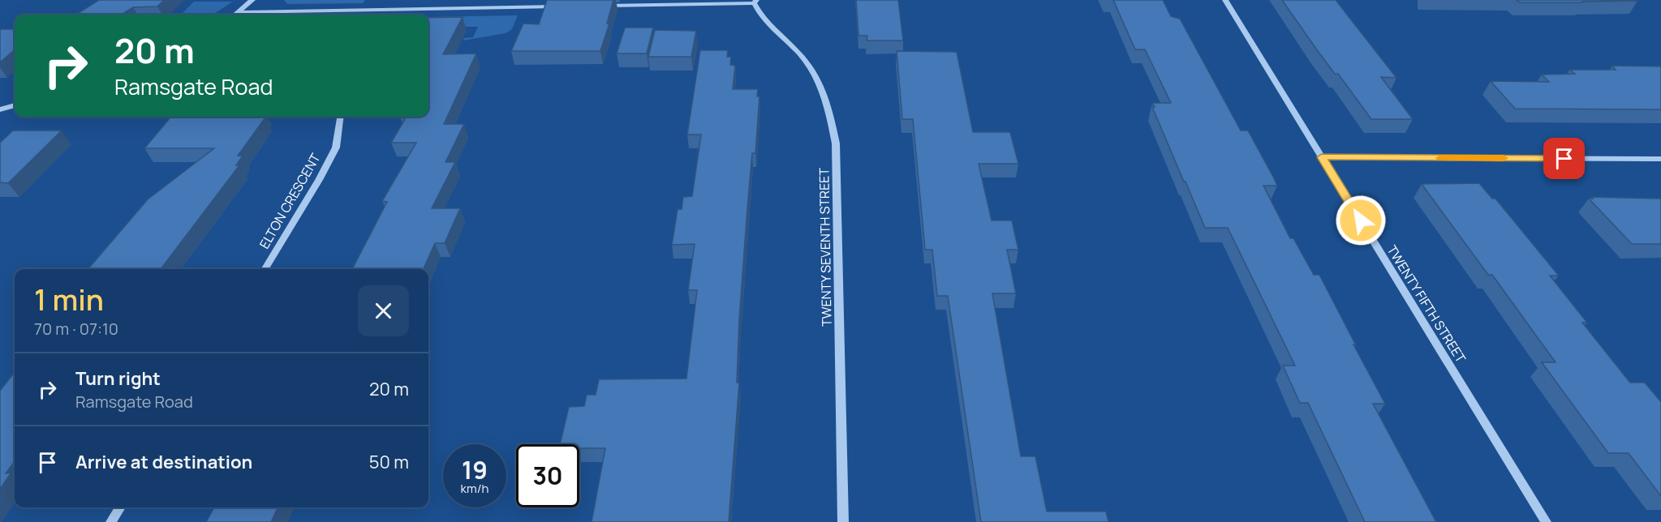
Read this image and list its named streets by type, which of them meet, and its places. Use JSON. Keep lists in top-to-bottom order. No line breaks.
{"streets":{"street":["ELTON CRESCENT","TWENTY SEVENTH STREET","TWENTY FIFTH STREET"]},"page":{"turn":["20 m","Ramsgate Road"],"heading":["1 min","70 m · 07:10"],"list":[{"name":"Turn right","note":"Ramsgate Road","value":"20 m"},{"name":"Arrive at destination","value":"50 m"}],"speed":"19 km/h","limit":"30"}}
